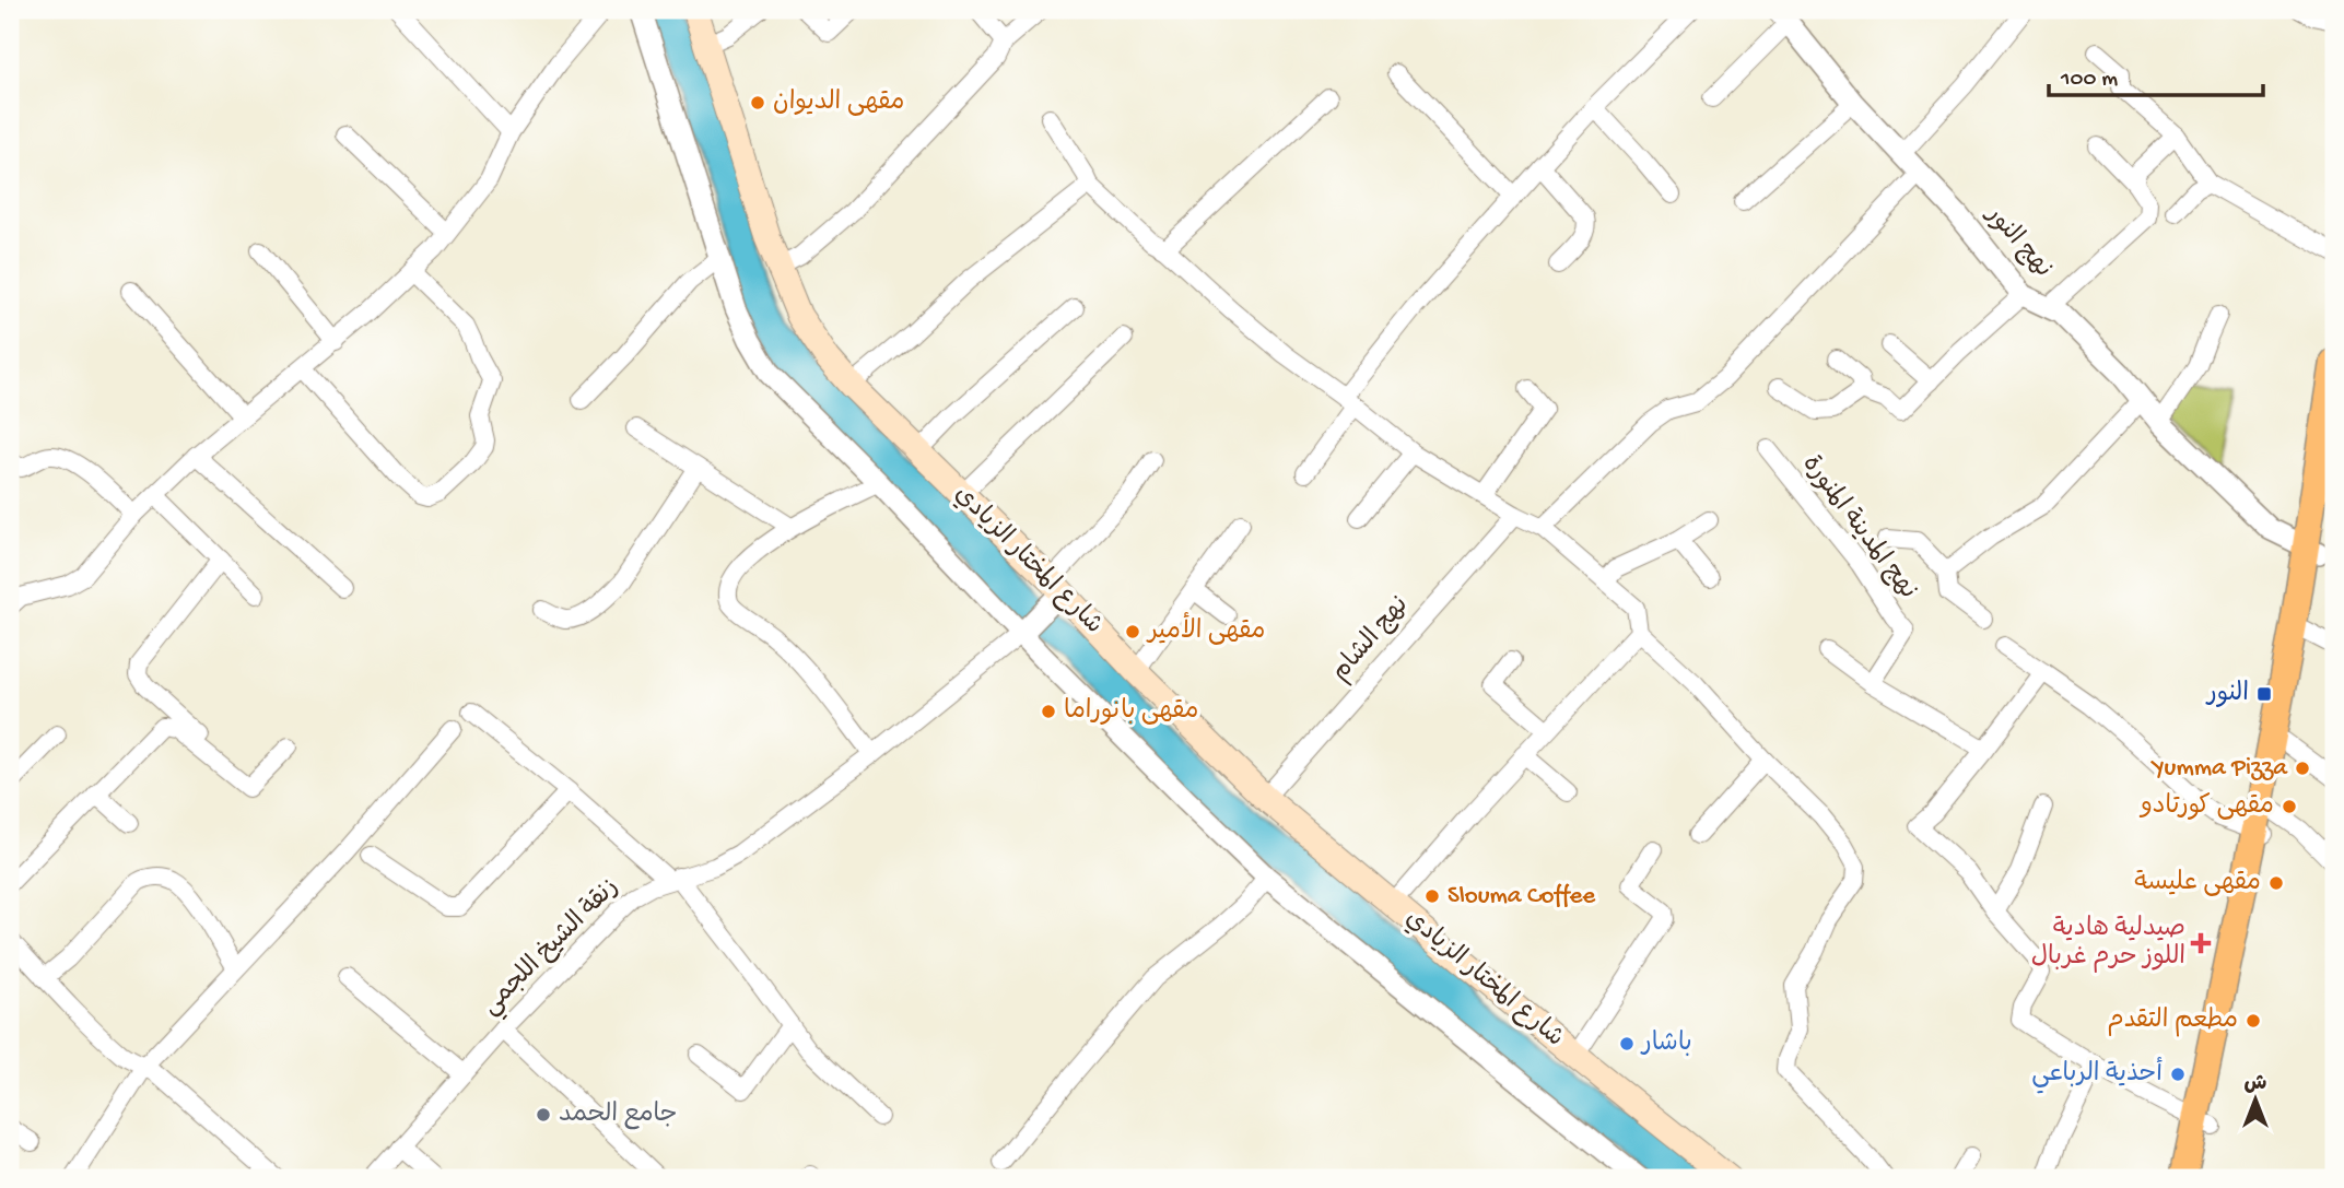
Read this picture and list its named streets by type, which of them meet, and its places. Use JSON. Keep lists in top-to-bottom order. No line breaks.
{"streets":{"main road":["شارع المختار الزيادي"],"street":["نهج النور","نهج المدينة المنورة","نهج الشام","زنقة الشيخ اللجمي"]},"crossings":[["شارع المختار الزيادي","نهج الشام"]],"places":{"other":["مقهى الديوان","مقهى الأمير","مقهى بانوراما","Yumma Pizza","مقهى كورتادو","مقهى عليسة","Slouma Coffee","مطعم التقدم","باشار","أحذية الرباعي","جامع الحمد"],"transit":["النور"],"health":["صيدلية هادية اللوز حرم غربال"]},"scale_bar":"100 m","north":"top"}
